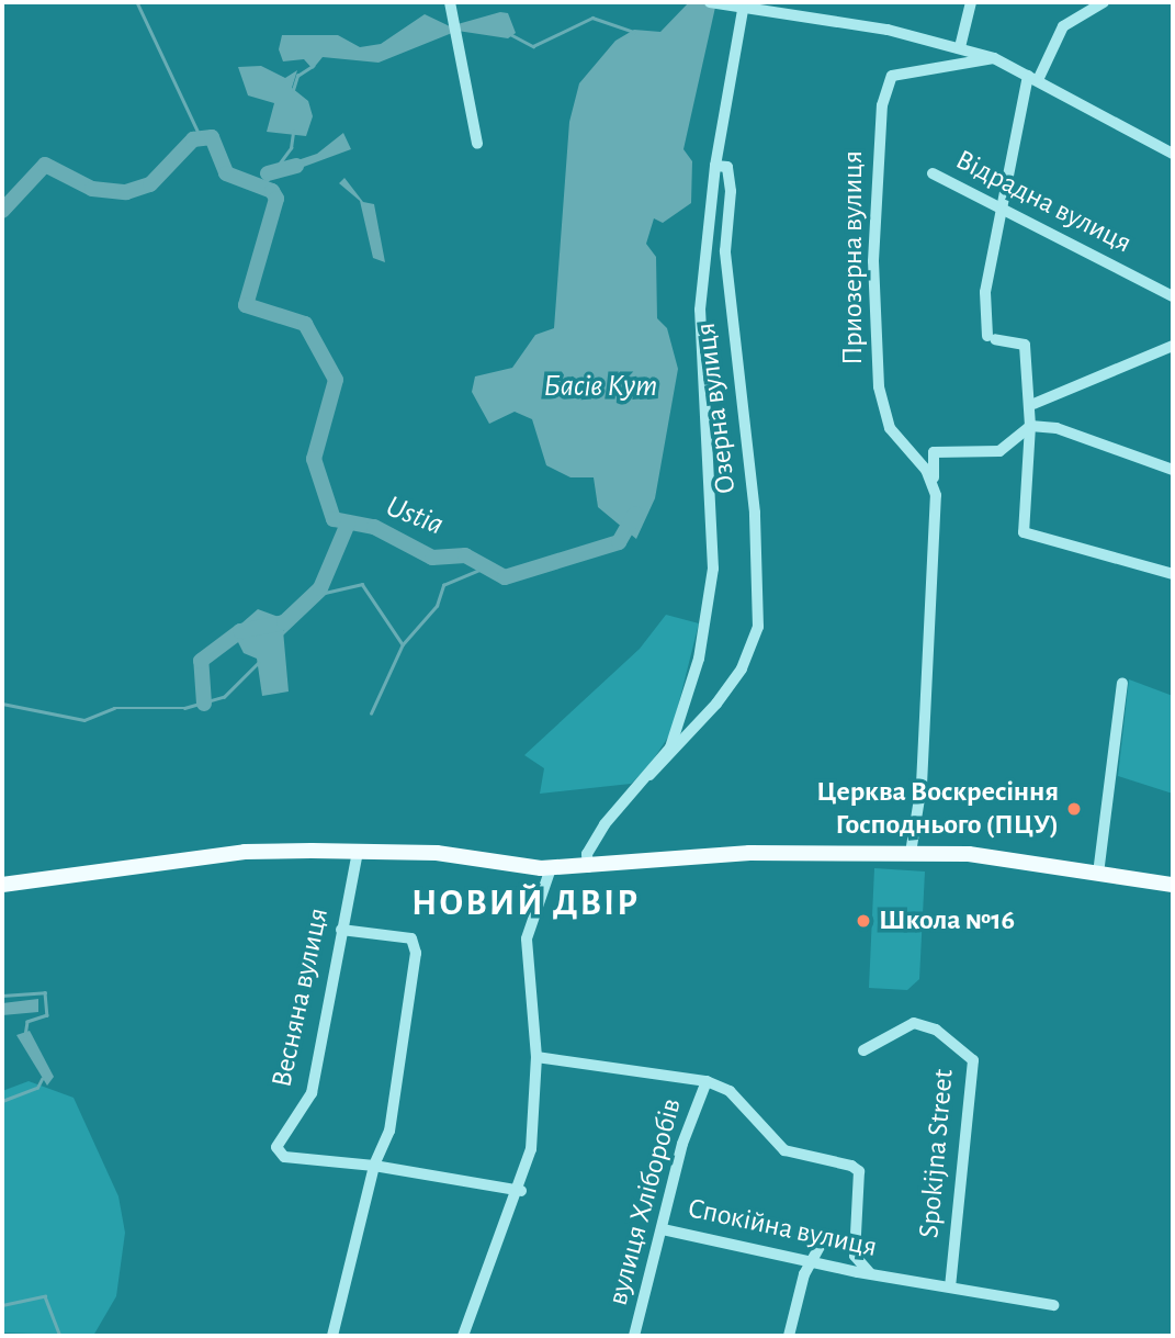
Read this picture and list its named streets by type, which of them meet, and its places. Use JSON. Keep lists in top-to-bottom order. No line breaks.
{"streets":{"street":["Відрадна вулиця","Приозерна вулиця","Озерна вулиця","Весняна вулиця","Spokijna Street","вулиця Хліборобів","Спокійна вулиця"]},"crossings":[["Spokijna Street","Спокійна вулиця"],["вулиця Хліборобів","Спокійна вулиця"]],"districts":["НОВИЙ ДВІР"],"water":["Басів Кут","Ustia"],"places":["Церква Воскресіння Господнього (ПЦУ)","Школа №16"]}
